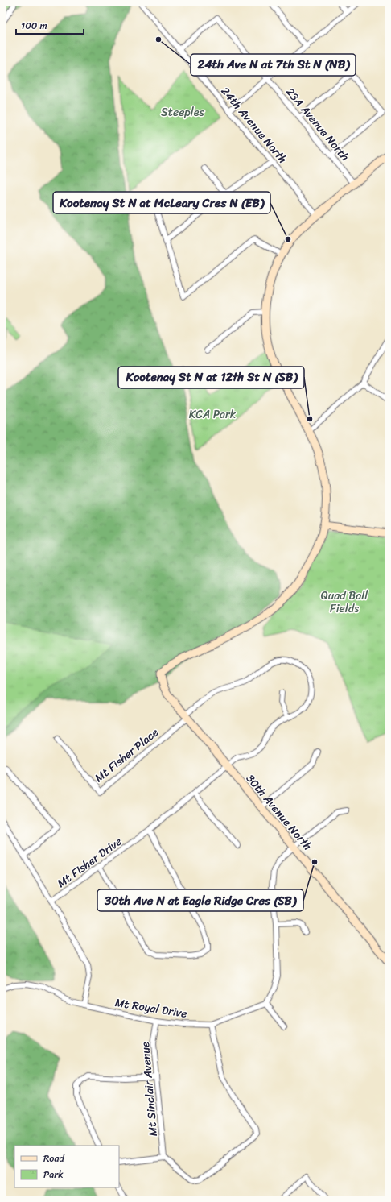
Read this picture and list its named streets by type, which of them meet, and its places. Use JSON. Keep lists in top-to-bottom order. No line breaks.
{"streets":{"street":["23A Avenue North","24th Avenue North","Mt Fisher Place","30th Avenue North","Mt Fisher Drive","Mt Royal Drive","Mt Sinclair Avenue"]},"crossings":[["23A Avenue North","24th Avenue North"],["Mt Fisher Place","30th Avenue North"],["Mt Fisher Place","Mt Fisher Drive"],["30th Avenue North","Mt Fisher Drive"],["Mt Fisher Drive","Mt Royal Drive"],["Mt Royal Drive","Mt Sinclair Avenue"]],"parks":["Steeples","KCA Park","Quad Ball Fields"],"places":["24th Ave N at 7th St N (NB)","Kootenay St N at McLeary Cres N (EB)","Kootenay St N at 12th St N (SB)","30th Ave N at Eagle Ridge Cres (SB)"],"legend":["Road","Park"],"scale_bar":"100 m"}
